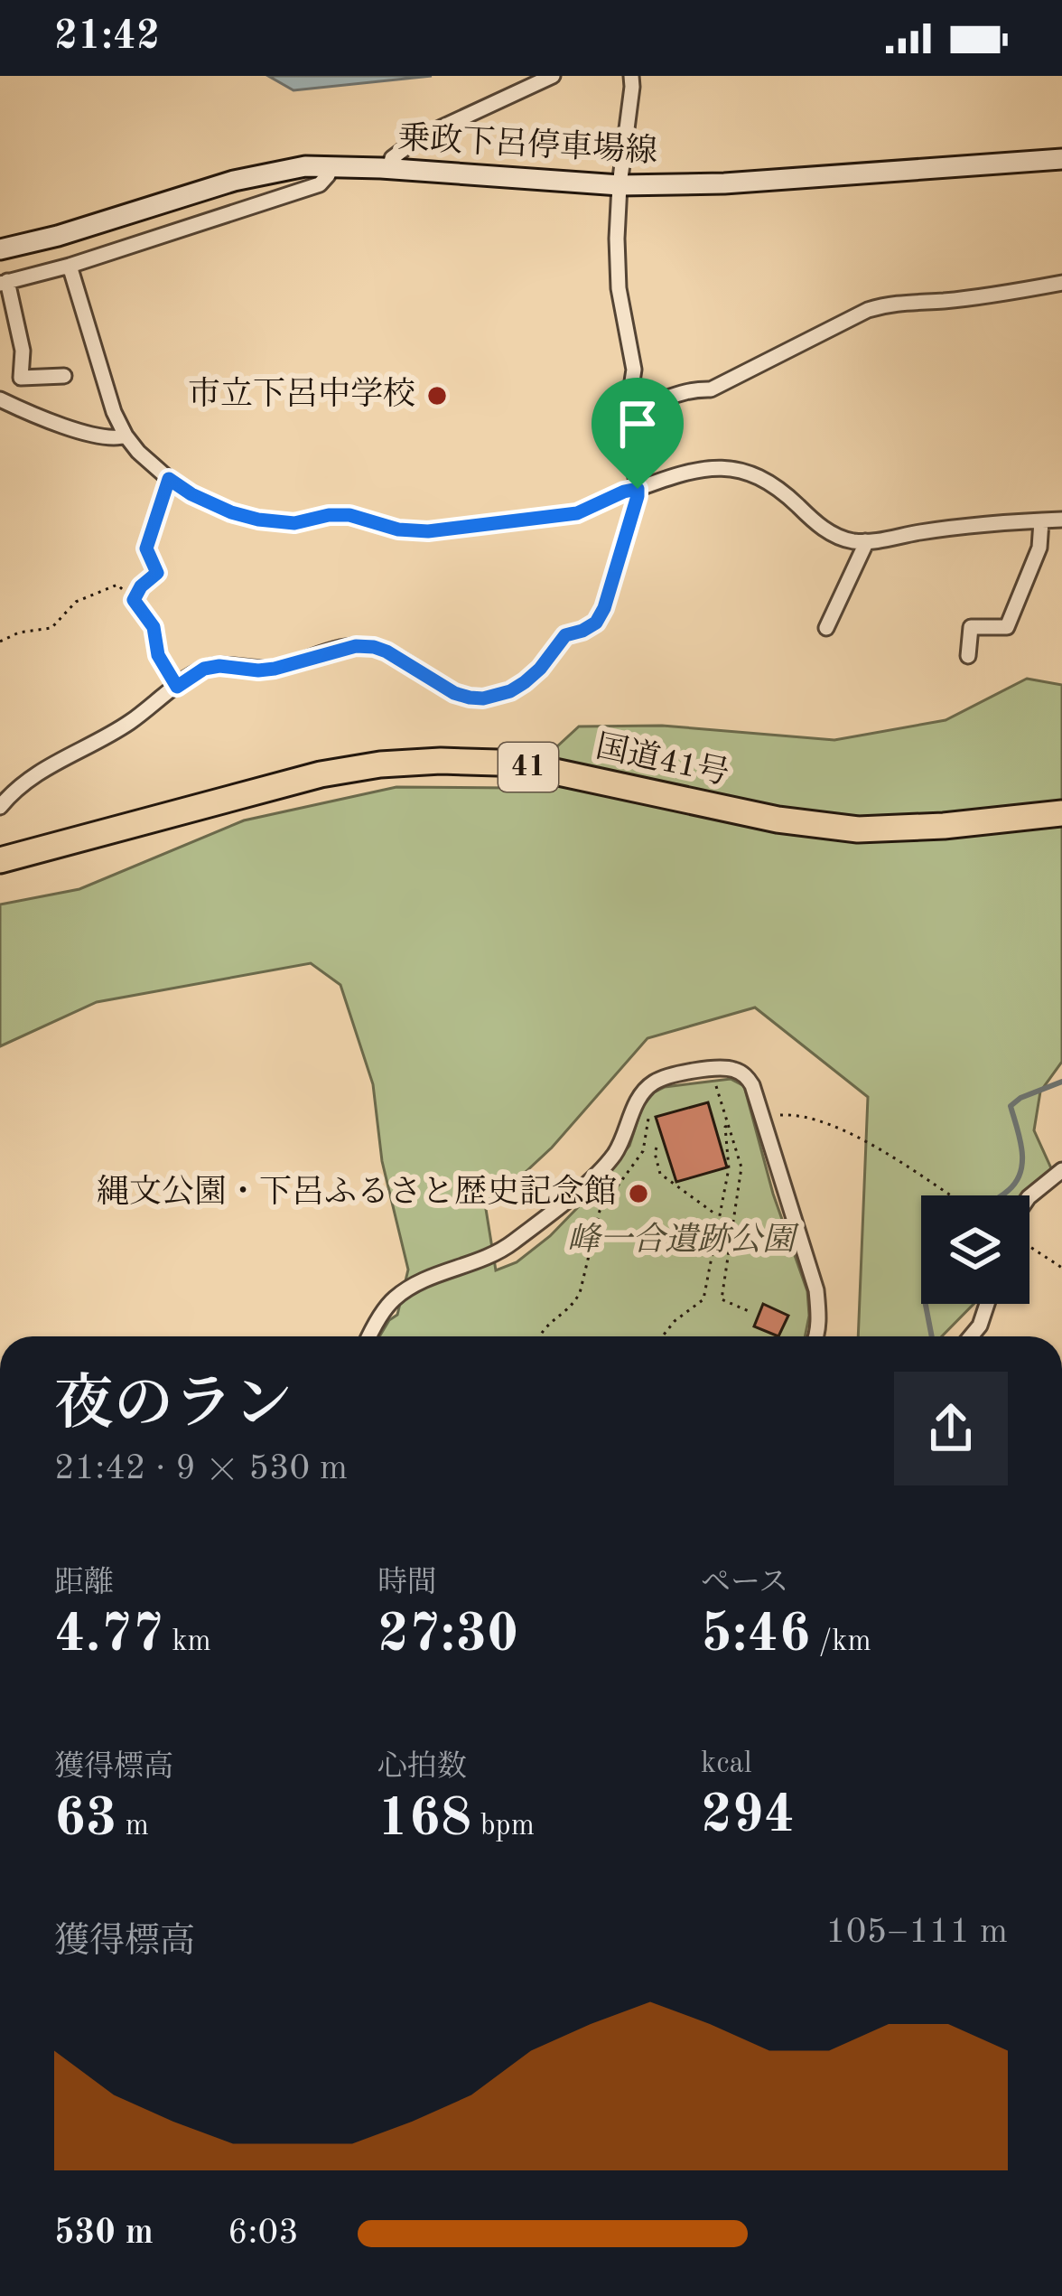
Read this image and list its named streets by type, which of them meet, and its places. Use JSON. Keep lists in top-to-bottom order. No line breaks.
{"streets":{"highway":["国道41号","41"],"main road":["乗政下呂停車場線"]},"parks":["峰一合遺跡公園"],"places":["市立下呂中学校","縄文公園・下呂ふるさと歴史記念館"],"page":{"status":"21:42","heading":["夜のラン","21:42 · 9 × 530 m"],"stats":[["距離","4.77 km"],["時間","27:30"],["ペース","5:46 /km"],["獲得標高","63 m"],["心拍数","168 bpm"],["kcal","294"]],"chart":["獲得標高","105–111 m"],"list":[{"name":"530 m","note":"6:03"}]}}
